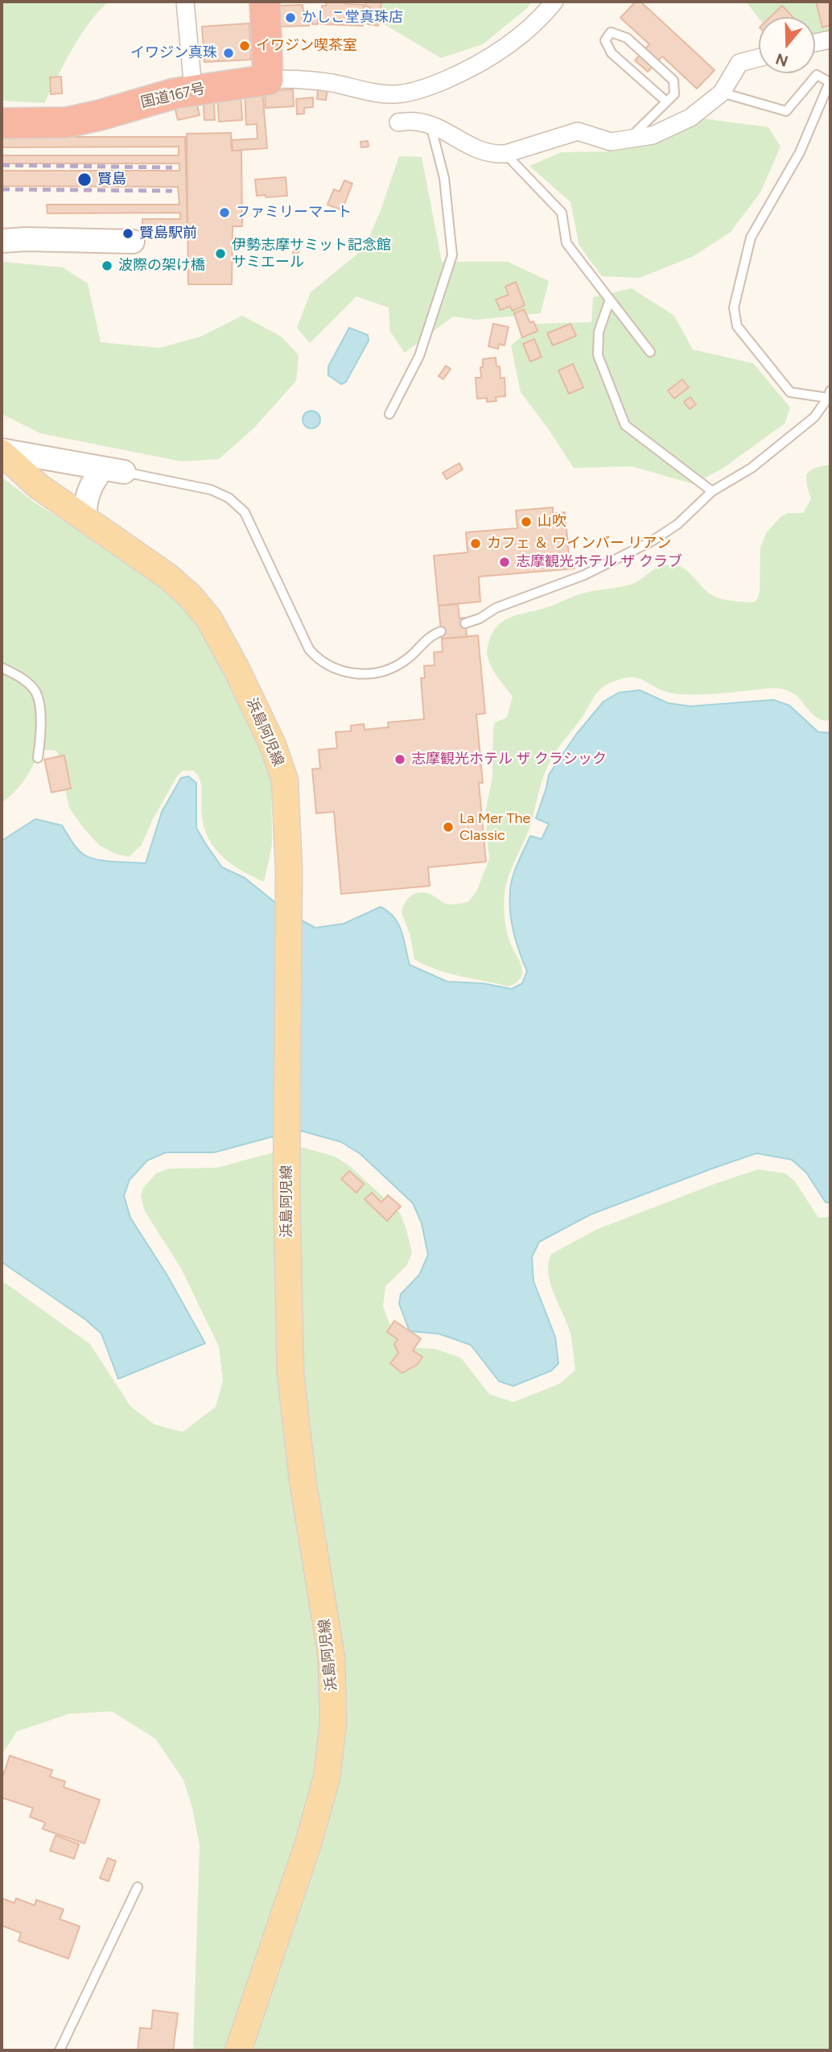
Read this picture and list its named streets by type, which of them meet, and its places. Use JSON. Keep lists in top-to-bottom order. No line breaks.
{"streets":{"highway":["国道167号"],"main road":["浜島阿児線"]},"places":["かしこ堂真珠店","イワジン喫茶室","イワジン真珠","賢島","ファミリーマート","賢島駅前","伊勢志摩サミット記念館 サミエール","波際の架け橋","山吹","カフェ ＆ ワインバー リアン","志摩観光ホテル ザ クラブ","志摩観光ホテル ザ クラシック","La Mer The Classic"],"north":"bottom"}
